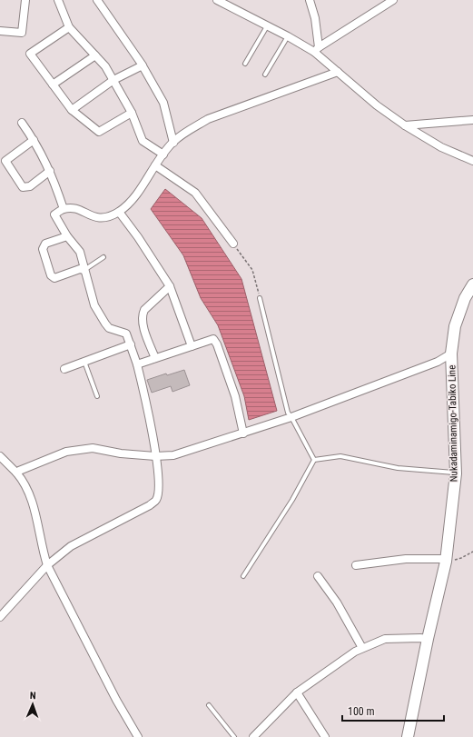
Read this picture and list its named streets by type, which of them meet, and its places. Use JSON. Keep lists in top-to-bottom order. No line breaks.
{"streets":{"main road":["Nukadaminamigo-Tabiko Line"]},"scale_bar":"100 m","north":"top"}
